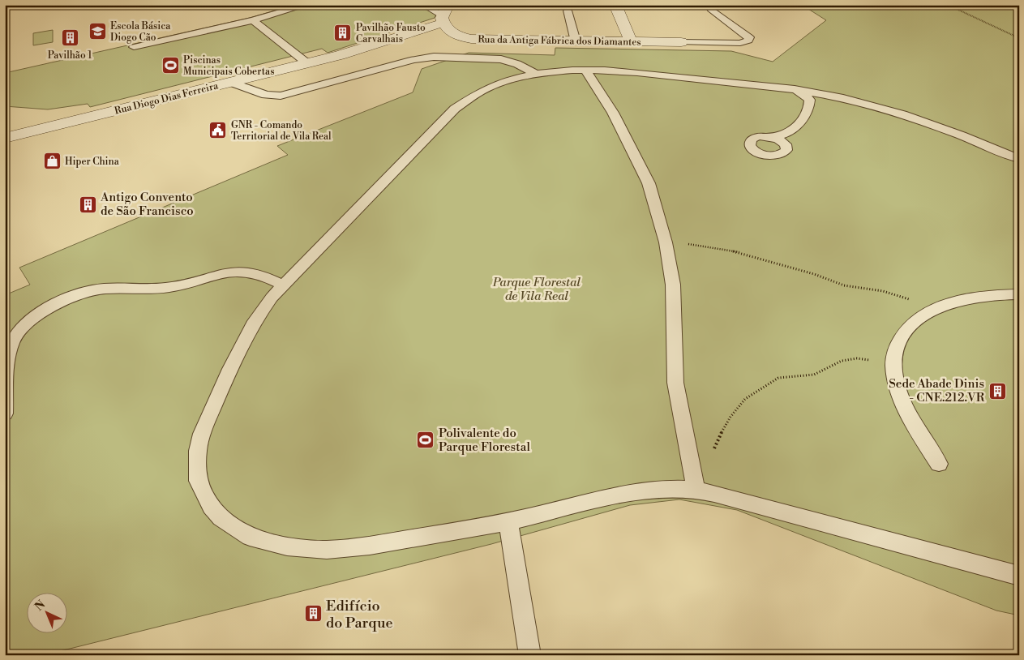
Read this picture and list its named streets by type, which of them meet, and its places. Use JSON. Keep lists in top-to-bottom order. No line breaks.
{"streets":{"street":["Rua da Antiga Fábrica dos Diamantes","Rua Diogo Dias Ferreira"]},"crossings":[["Rua da Antiga Fábrica dos Diamantes","Rua Diogo Dias Ferreira"]],"parks":["Parque Florestal de Vila Real"],"places":{"school or university":["Escola Básica Diogo Cão"],"building":["Pavilhão Fausto Carvalhais","Pavilhão 1","Antigo Convento de São Francisco","Sede Abade Dinis - CNE.212.VR","Edifício do Parque"],"sports":["Piscinas Municipais Cobertas","Polivalente do Parque Florestal"],"public building":["GNR - Comando Territorial de Vila Real"],"shop":["Hiper China"]},"north":"top left"}
